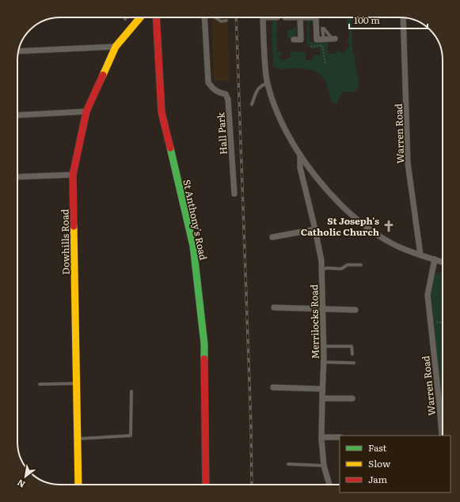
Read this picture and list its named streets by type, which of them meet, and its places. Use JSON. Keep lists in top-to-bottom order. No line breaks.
{"streets":{"street":["Hall Park","Warren Road","St Anthony's Road","Dowhills Road","Merrilocks Road"]},"places":{"church":["St Joseph's Catholic Church"]},"legend":["Fast","Slow","Jam"],"scale_bar":"100 m","north":"bottom left"}
